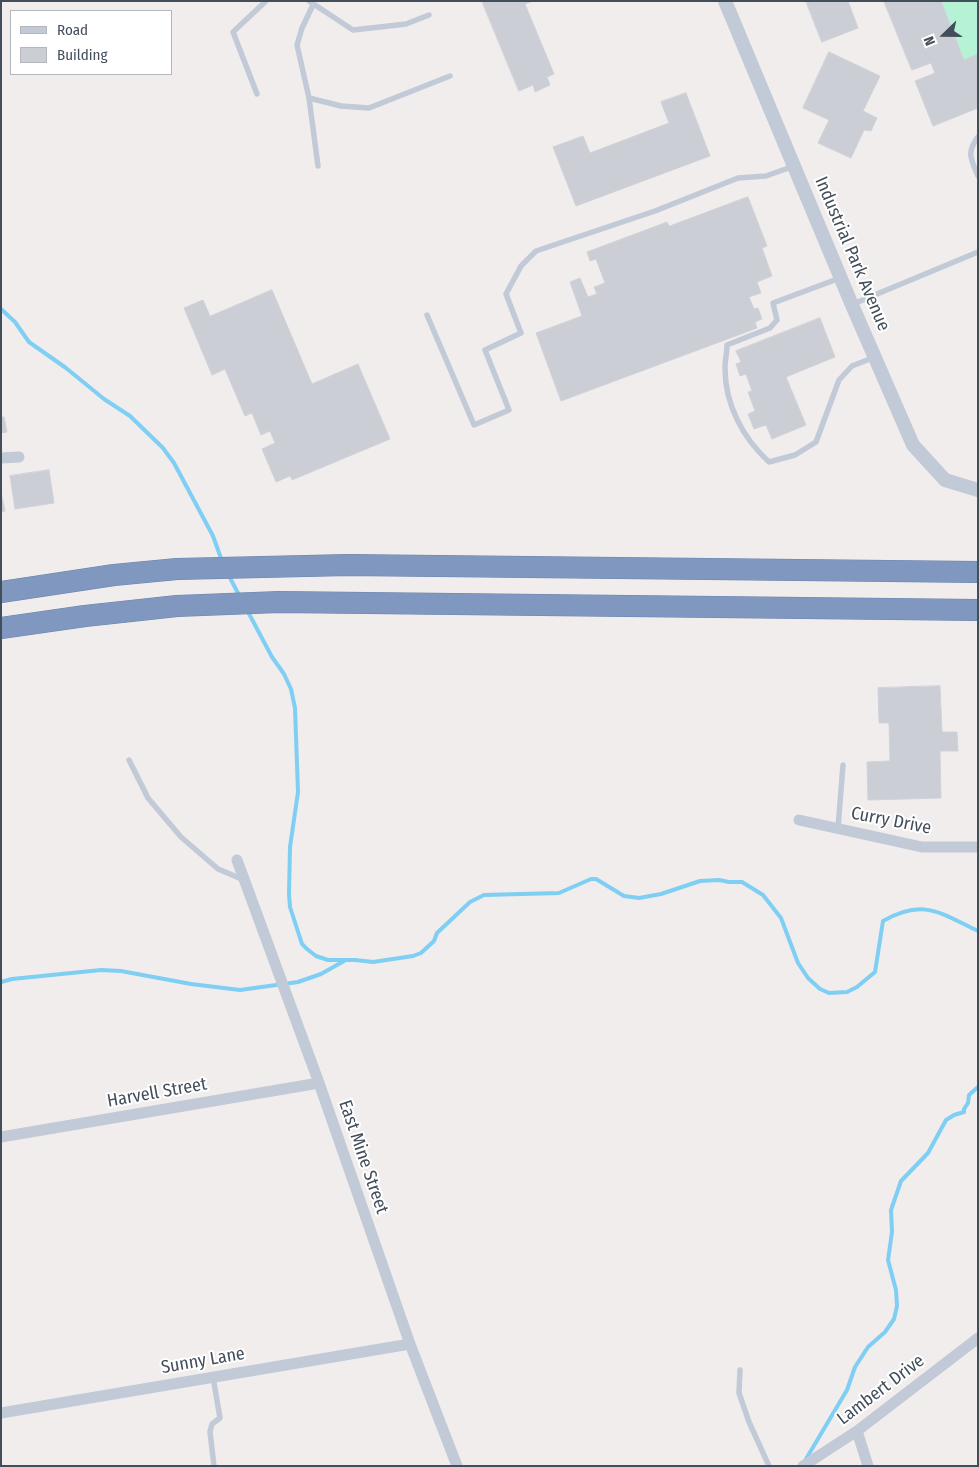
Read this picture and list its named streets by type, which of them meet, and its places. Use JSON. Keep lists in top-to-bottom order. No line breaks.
{"streets":{"street":["Industrial Park Avenue","Curry Drive","Harvell Street","East Mine Street","Sunny Lane","Lambert Drive"]},"crossings":[["Harvell Street","East Mine Street"],["East Mine Street","Sunny Lane"]],"legend":["Road","Building"],"north":"left"}
